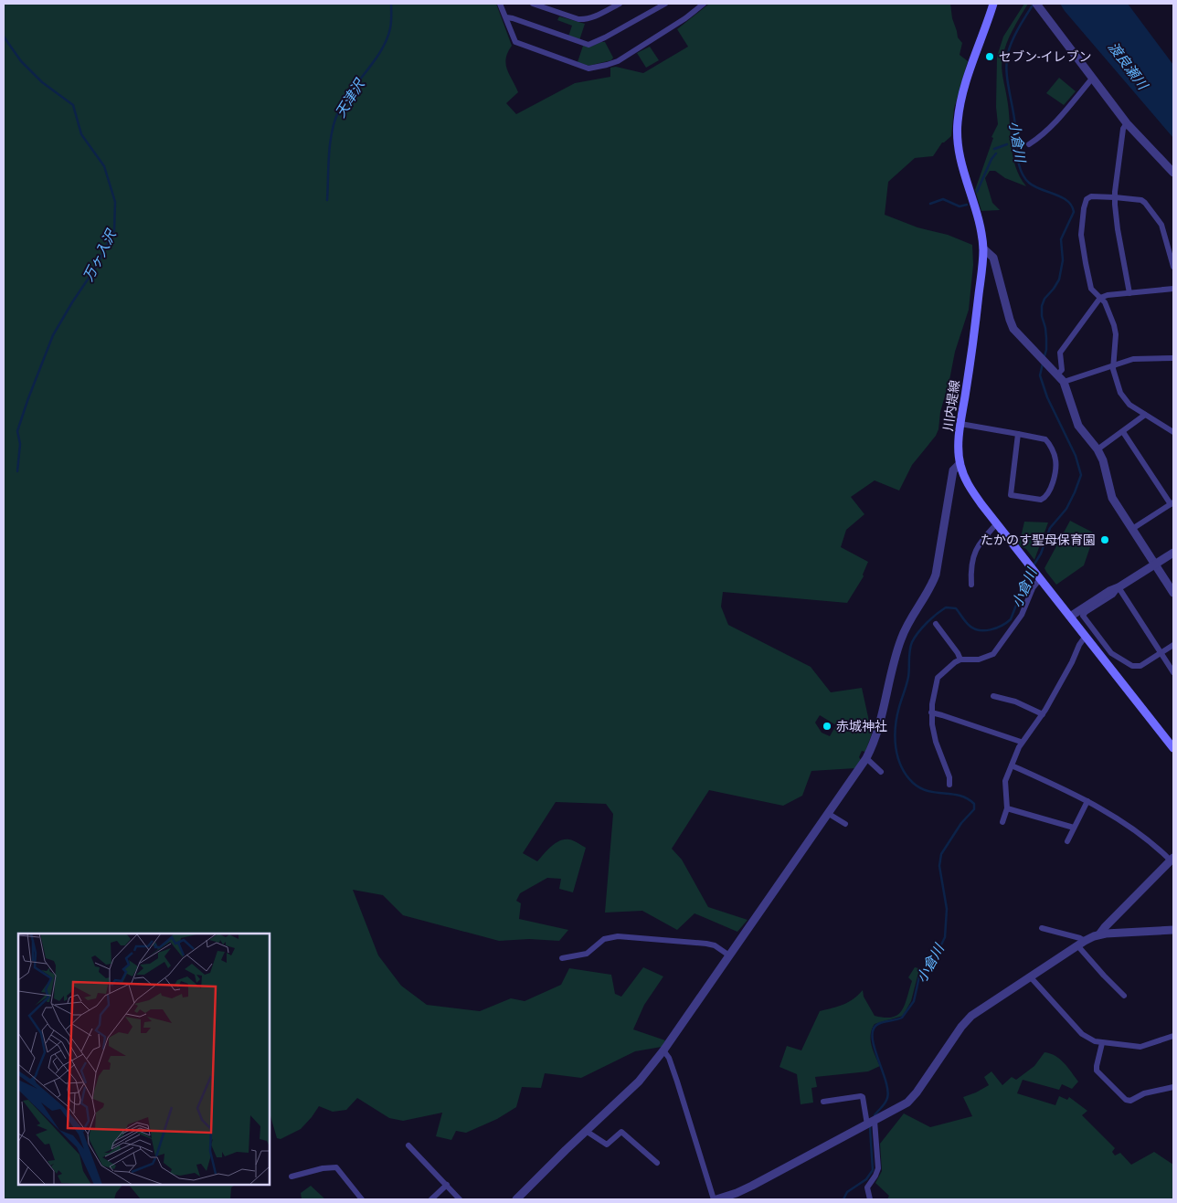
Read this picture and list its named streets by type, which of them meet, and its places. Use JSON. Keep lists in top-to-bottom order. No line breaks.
{"streets":{"main road":["川内堤線"]},"water":["渡良瀬川","天津沢","小倉川","万ヶ入沢"],"places":["セブン-イレブン","たかのす聖母保育園","赤城神社"]}
